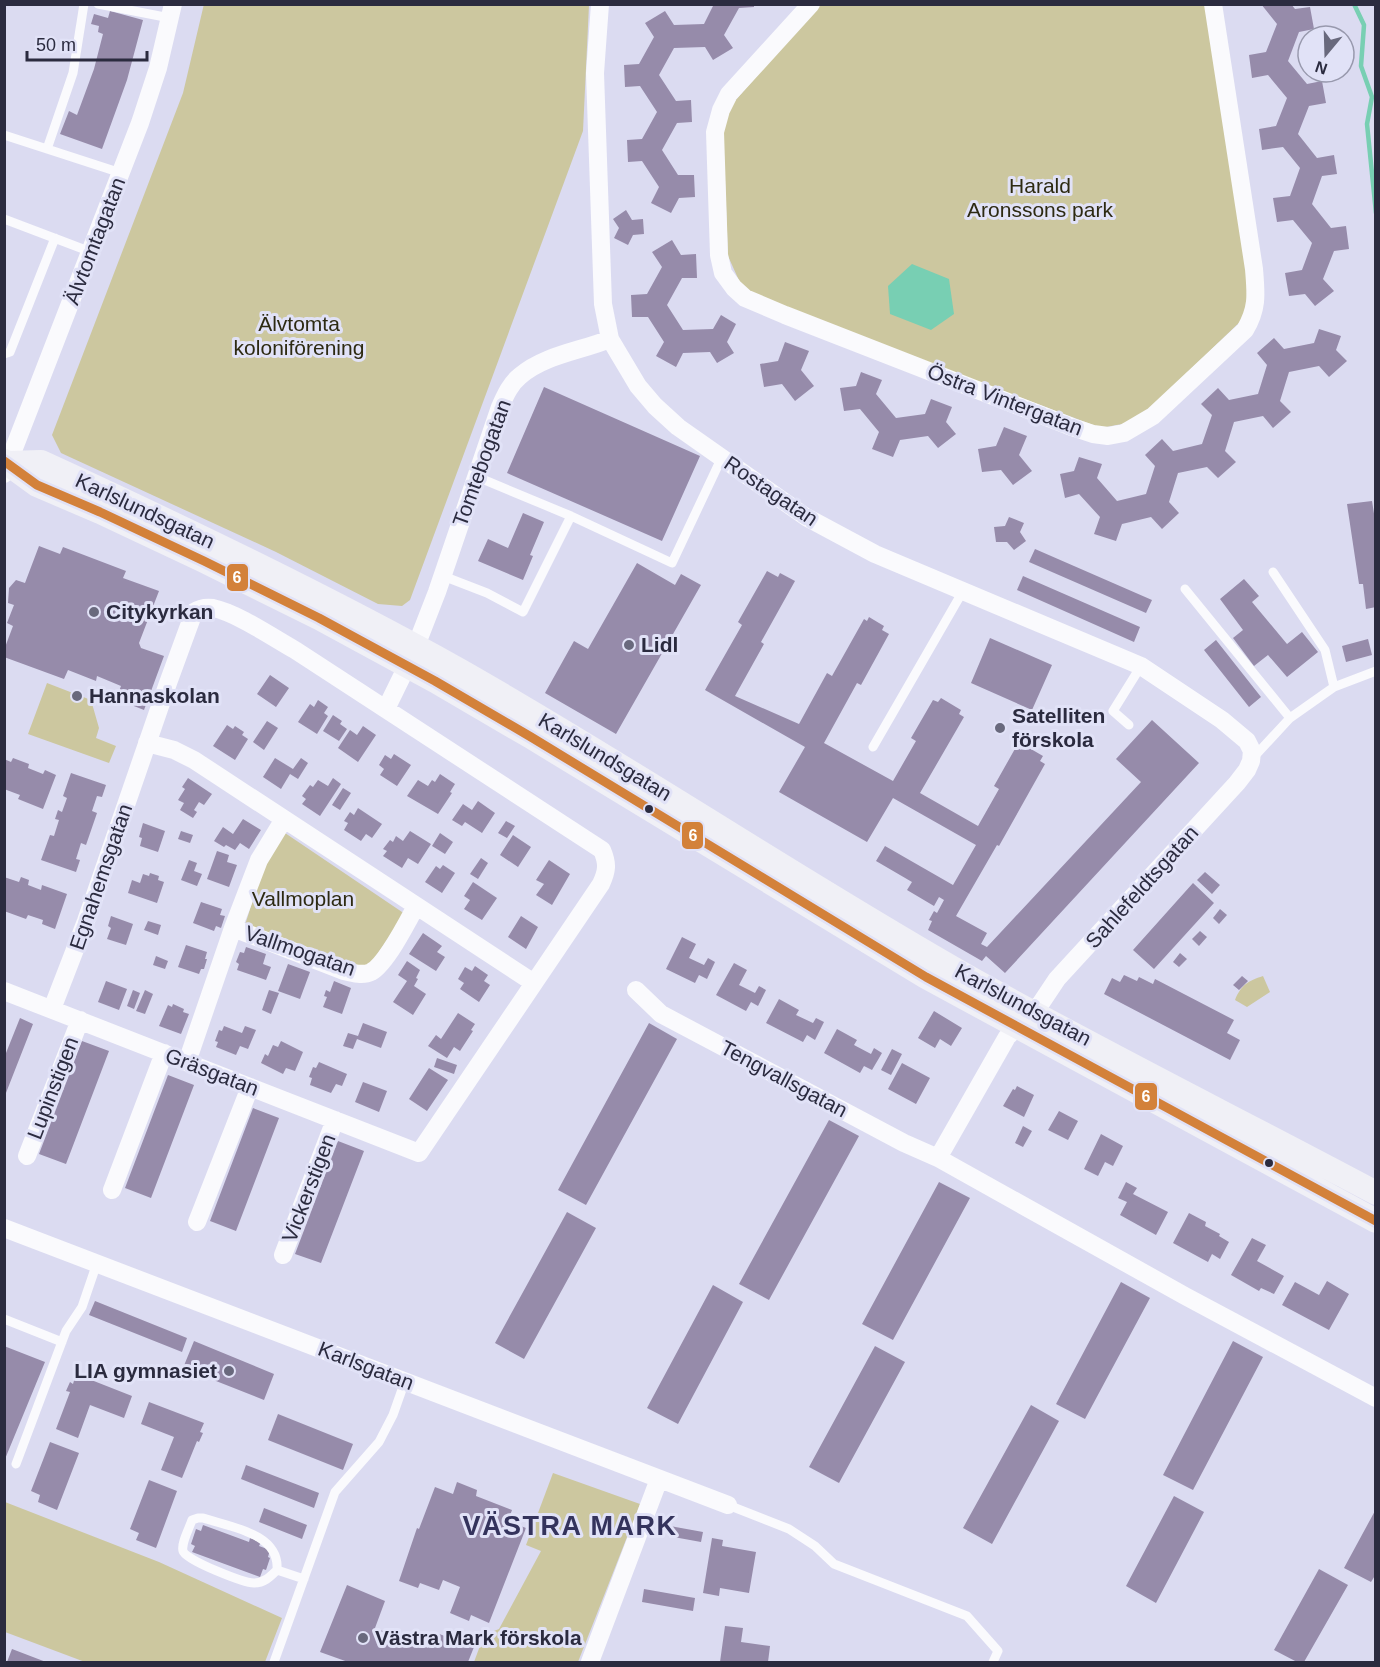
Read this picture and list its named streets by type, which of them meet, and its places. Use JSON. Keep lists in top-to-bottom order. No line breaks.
{"streets":{"main road":["Karlslundsgatan"],"street":["Älvtomtagatan","Östra Vintergatan","Tomtebogatan","Rostagatan","Egnahemsgatan","Sahlefeldtsgatan","Vallmogatan","Gräsgatan","Tengvallsgatan","Lupinstigen","Vickerstigen","Karlsgatan"]},"crossings":[["Älvtomtagatan","Karlslundsgatan"],["Tomtebogatan","Rostagatan"],["Tomtebogatan","Karlslundsgatan"],["Tomtebogatan","Egnahemsgatan"],["Rostagatan","Sahlefeldtsgatan"],["Karlslundsgatan","Sahlefeldtsgatan"],["Egnahemsgatan","Gräsgatan"],["Gräsgatan","Lupinstigen"],["Gräsgatan","Vickerstigen"]],"districts":["VÄSTRA MARK"],"parks":["Harald Aronssons park","Älvtomta koloniförening","Vallmoplan"],"places":["Citykyrkan","Lidl","Hannaskolan","Satelliten förskola","LIA gymnasiet","Västra Mark förskola"],"lines":["transit line 6"],"scale_bar":"50 m","north":"bottom"}
